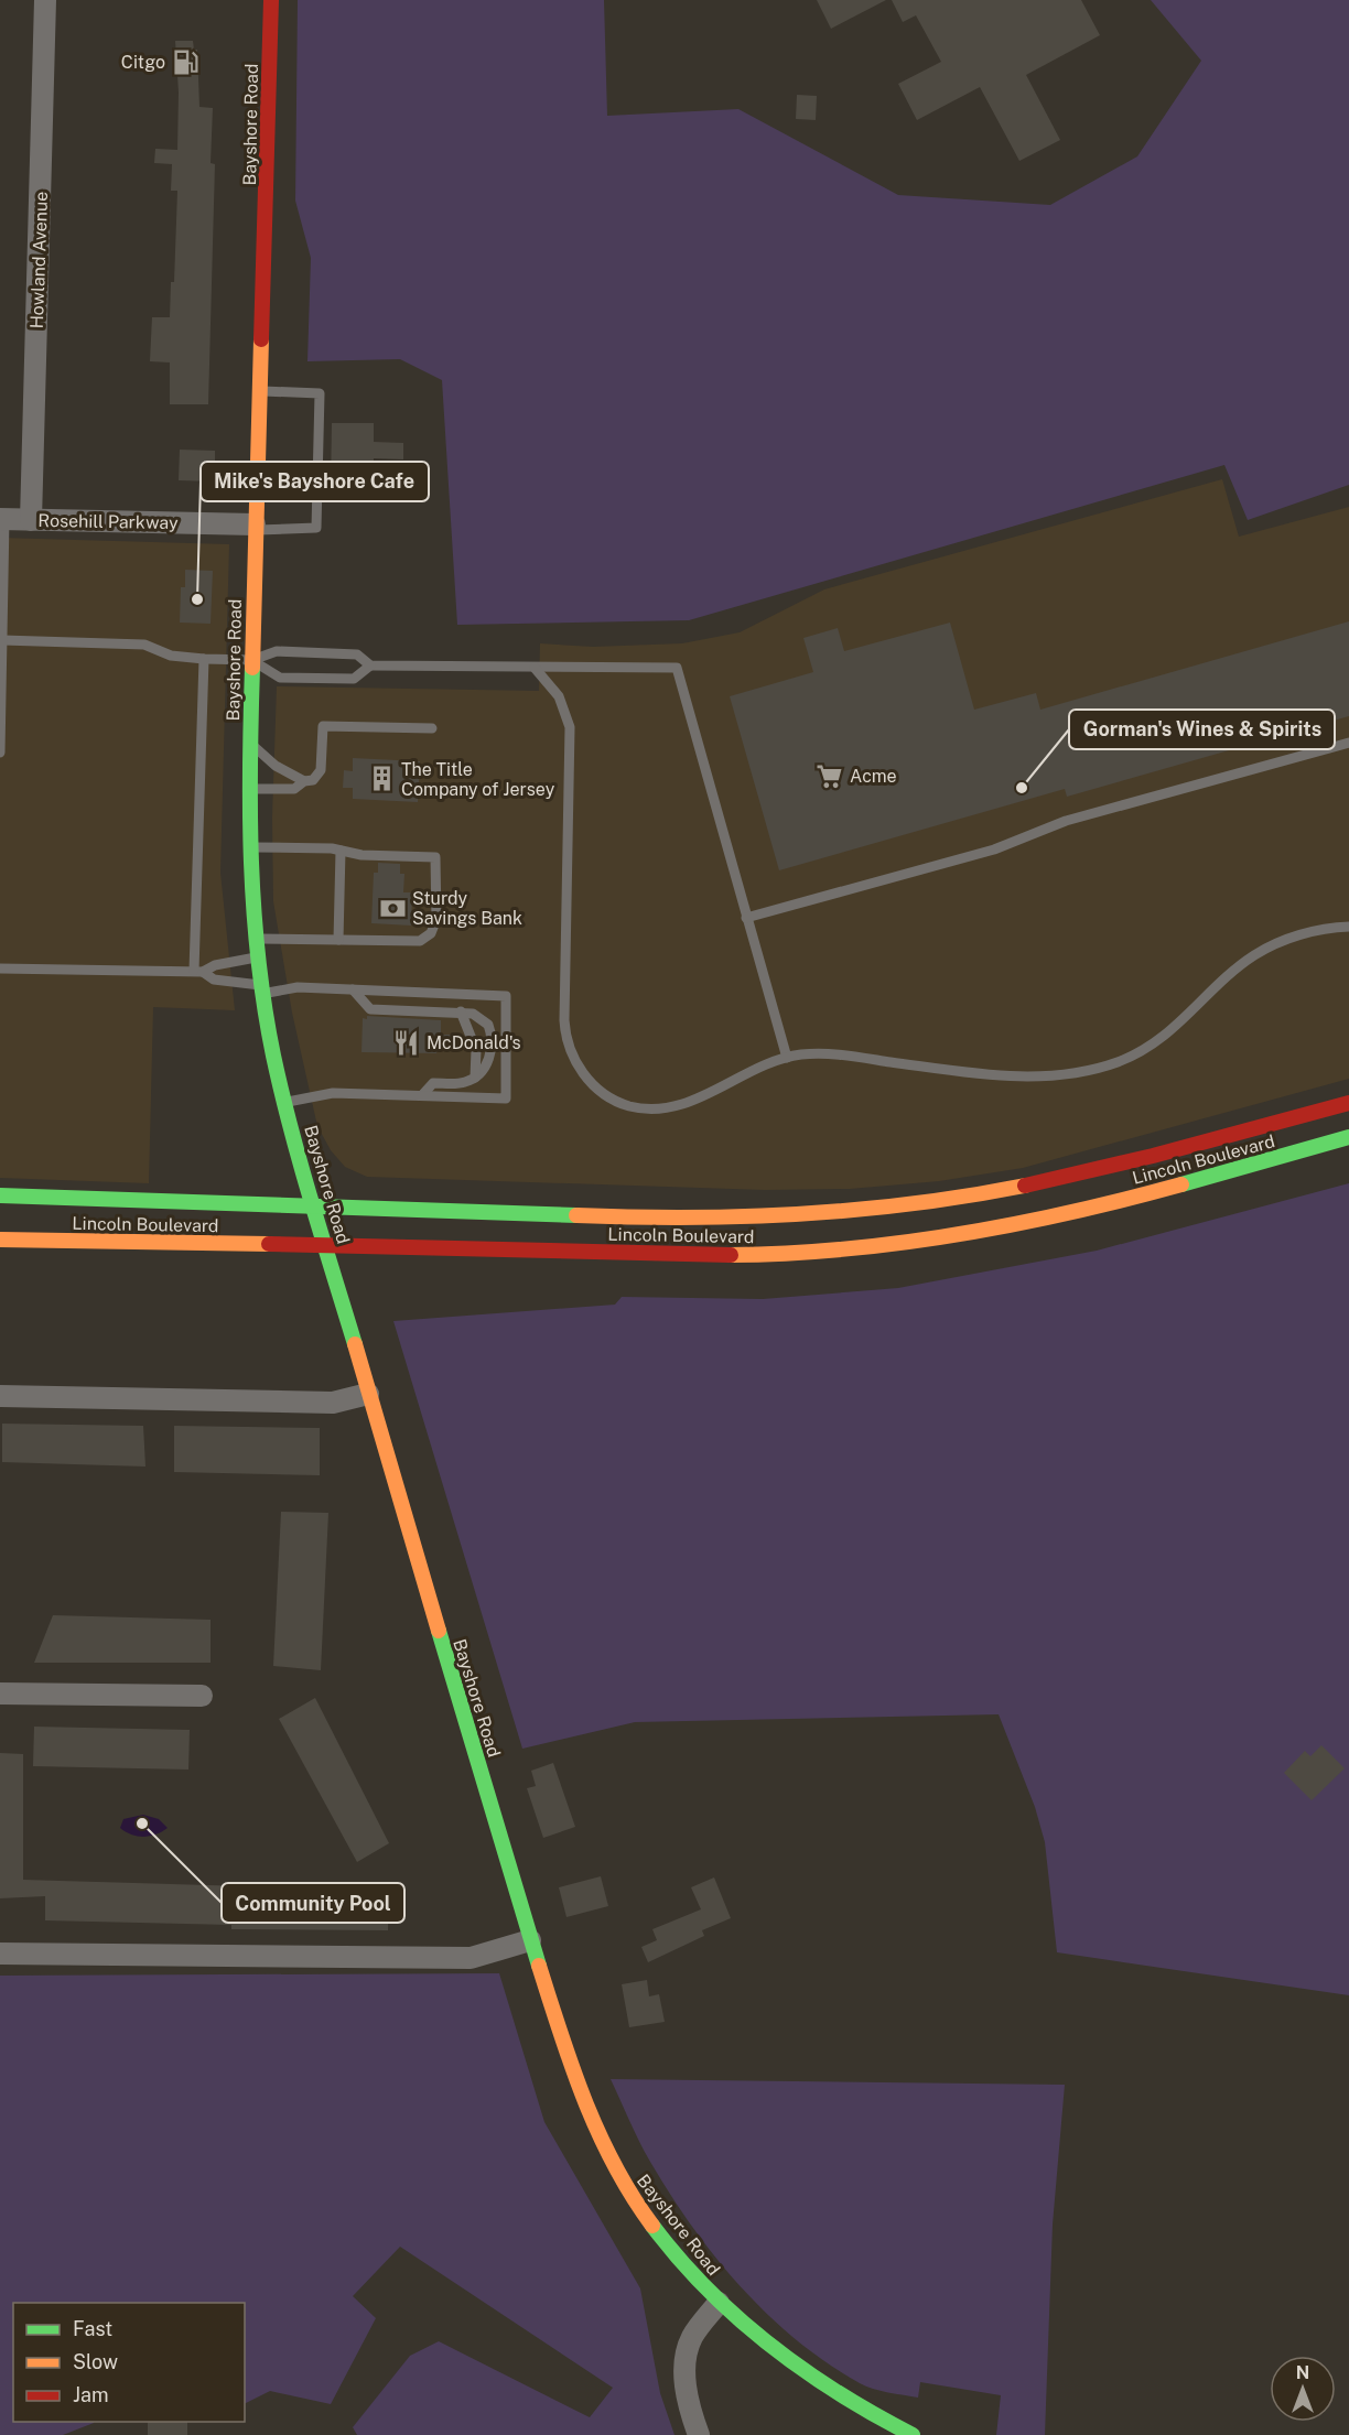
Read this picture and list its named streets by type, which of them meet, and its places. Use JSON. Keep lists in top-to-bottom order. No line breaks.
{"streets":{"main road":["Bayshore Road","Lincoln Boulevard"],"street":["Howland Avenue","Rosehill Parkway"]},"crossings":[["Bayshore Road","Rosehill Parkway"],["Bayshore Road","Lincoln Boulevard"],["Howland Avenue","Rosehill Parkway"]],"places":{"fuel station":["Citgo"],"other":["Mike's Bayshore Cafe","Gorman's Wines & Spirits","Community Pool"],"supermarket":["Acme"],"building":["The Title Company of Jersey"],"bank":["Sturdy Savings Bank"],"restaurant":["McDonald's"]},"legend":["Fast","Slow","Jam"],"north":"top"}
